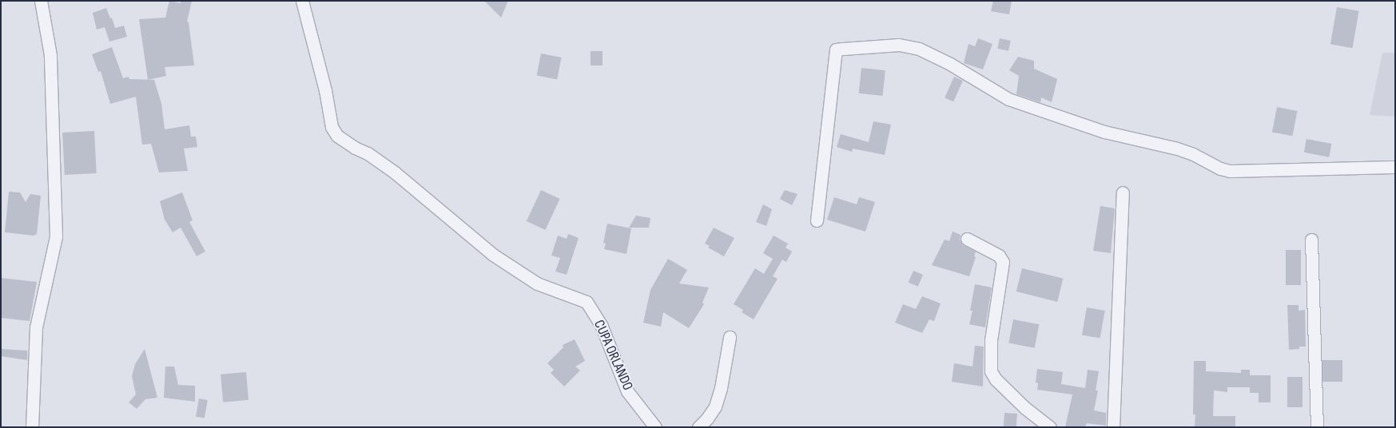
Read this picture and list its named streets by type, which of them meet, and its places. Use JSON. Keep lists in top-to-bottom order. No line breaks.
{"streets":{"street":["CUPA ORLANDO"]}}
